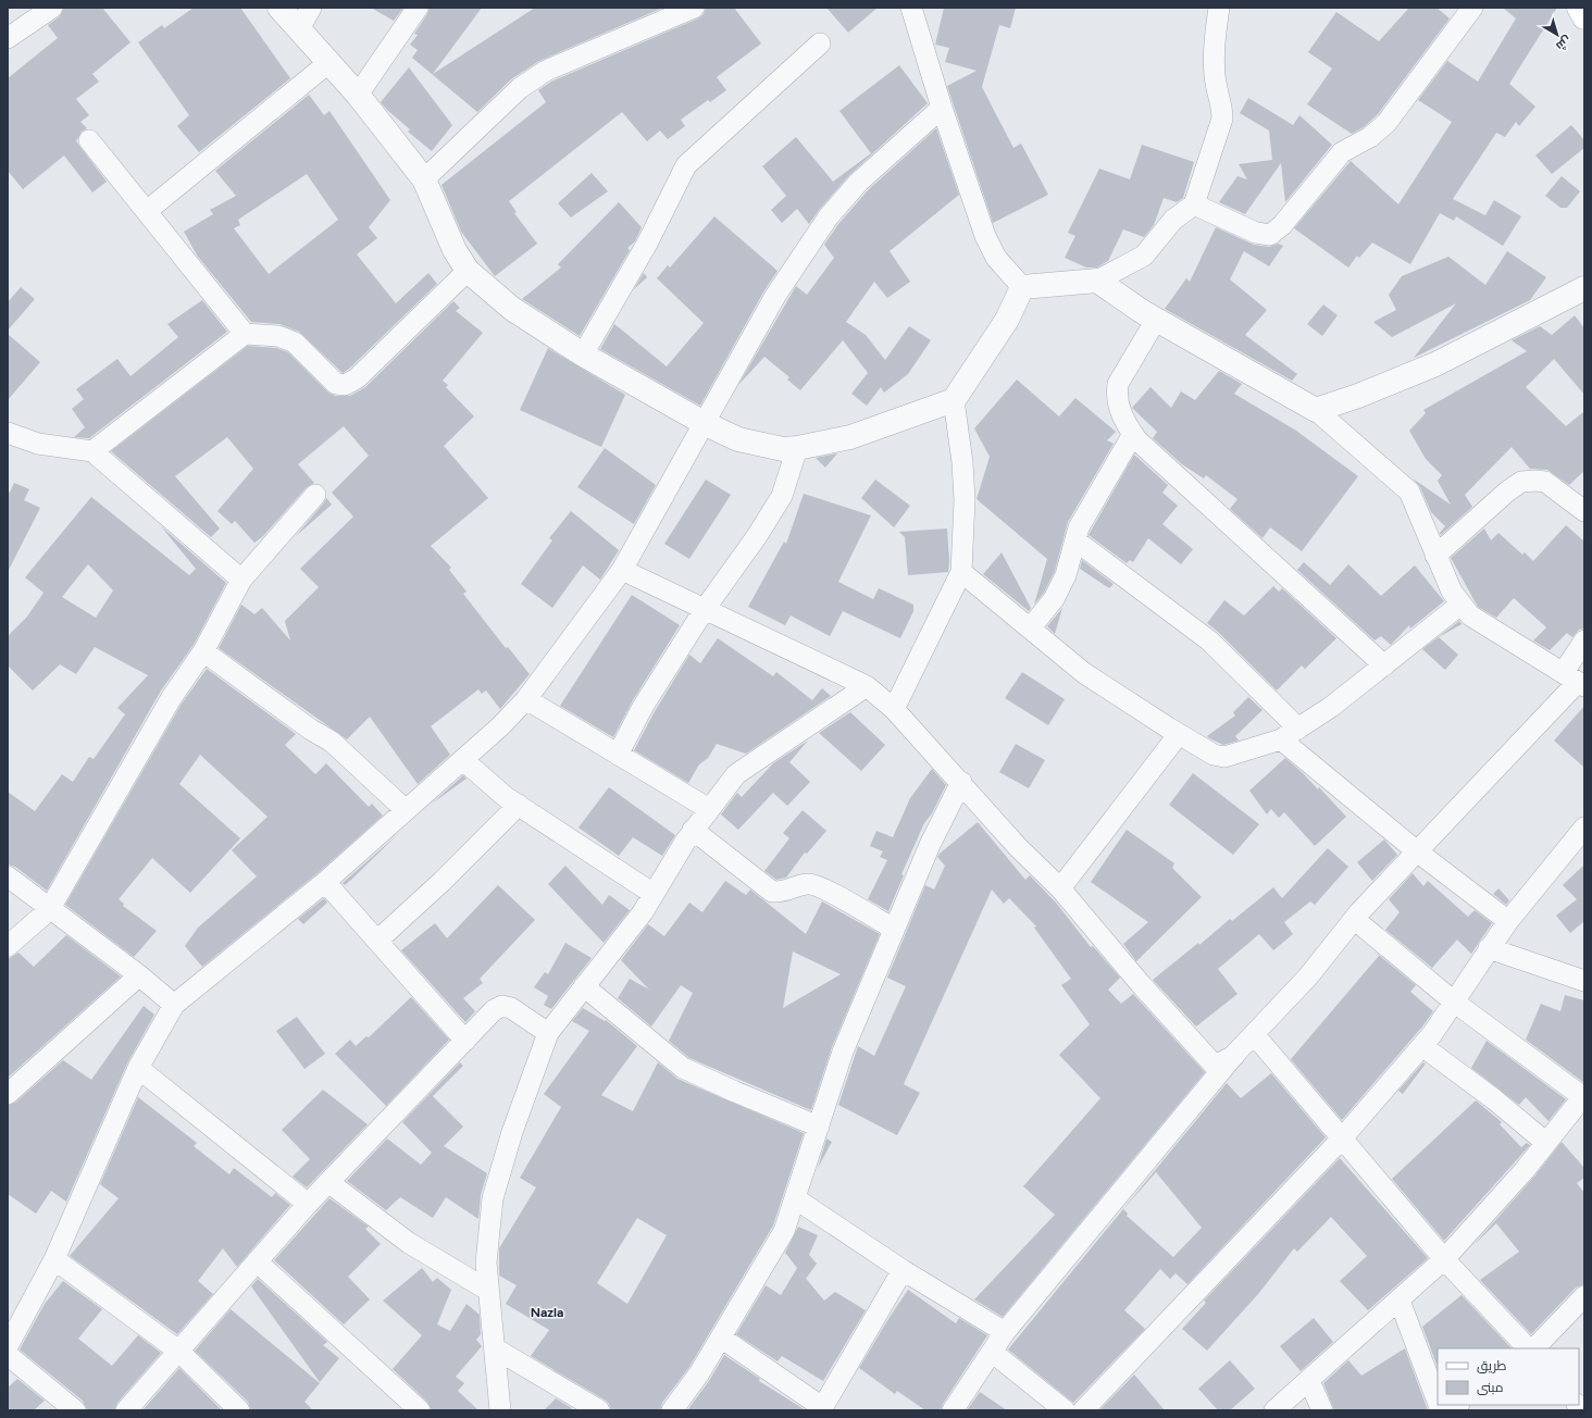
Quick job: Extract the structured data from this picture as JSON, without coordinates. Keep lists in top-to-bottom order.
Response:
{
  "districts": ["Nazla"],
  "legend": ["طريق", "مبنى"],
  "north": "bottom right"
}
